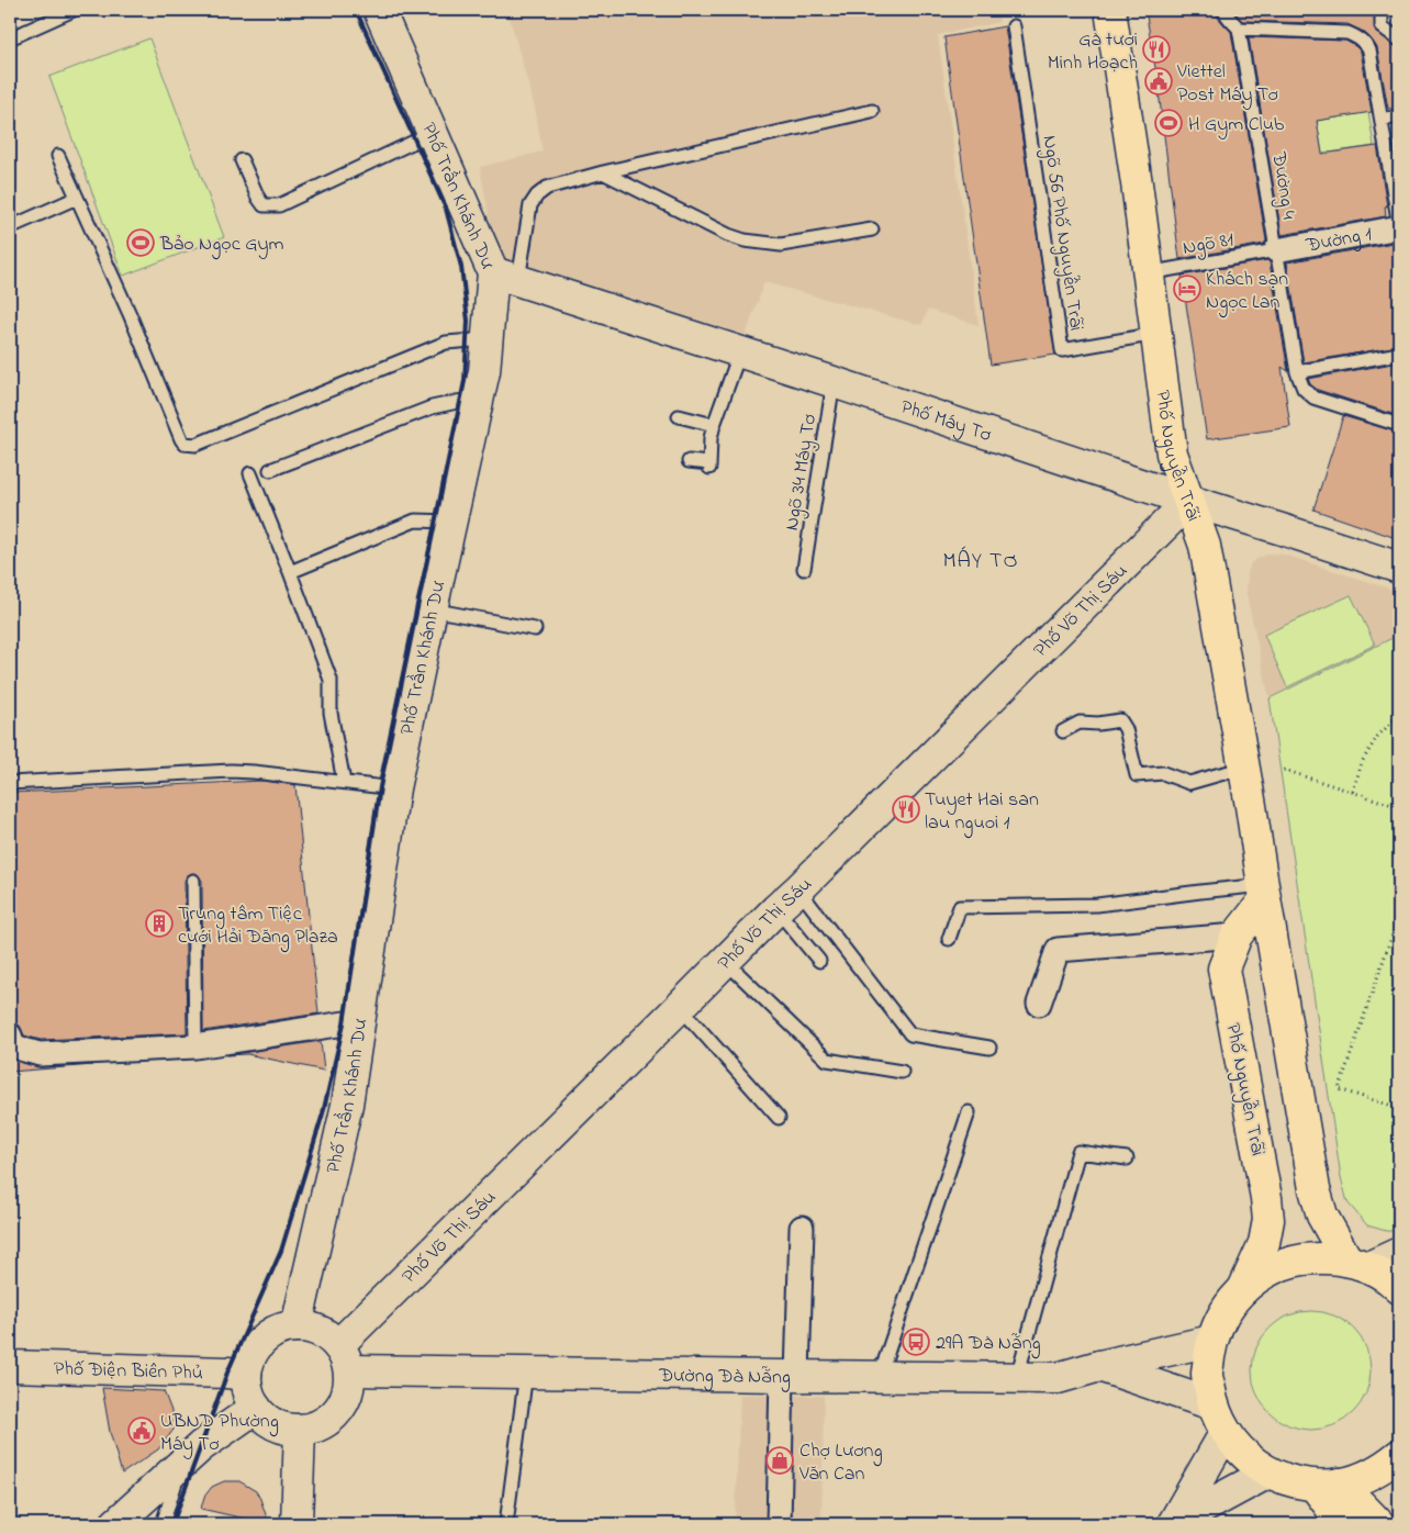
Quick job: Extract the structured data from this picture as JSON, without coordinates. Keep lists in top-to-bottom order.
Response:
{
  "streets": {
    "main road": ["Phố Nguyễn Trãi"],
    "street": [
      "Phố Trần Khánh Dư",
      "Đường 1",
      "Phố Máy Tơ",
      "Phố Võ Thị Sáu",
      "Phố Điện Biên Phủ",
      "Đường Đà Nẵng"
    ],
    "lane": [
      "Đường 4",
      "Ngõ 56 Phố Nguyễn Trãi",
      "Ngõ 81",
      "Ngõ 34 Máy Tơ"
    ]
  },
  "crossings": [
    ["Đường 4", "Đường 1"],
    ["Đường 4", "Ngõ 81"],
    ["Phố Trần Khánh Dư", "Phố Máy Tơ"],
    ["Phố Trần Khánh Dư", "Phố Võ Thị Sáu"],
    ["Phố Trần Khánh Dư", "Phố Điện Biên Phủ"],
    ["Phố Trần Khánh Dư", "Đường Đà Nẵng"],
    ["Ngõ 56 Phố Nguyễn Trãi", "Phố Nguyễn Trãi"],
    ["Đường 1", "Ngõ 81"],
    ["Ngõ 81", "Phố Nguyễn Trãi"],
    ["Phố Máy Tơ", "Phố Nguyễn Trãi"],
    ["Phố Máy Tơ", "Ngõ 34 Máy Tơ"],
    ["Phố Máy Tơ", "Phố Võ Thị Sáu"],
    ["Phố Nguyễn Trãi", "Phố Võ Thị Sáu"],
    ["Phố Võ Thị Sáu", "Phố Điện Biên Phủ"],
    ["Phố Võ Thị Sáu", "Đường Đà Nẵng"],
    ["Phố Điện Biên Phủ", "Đường Đà Nẵng"]
  ],
  "districts": ["MÁY TƠ"],
  "places": {
    "restaurant": ["Gà tươi Minh Hoạch", "Tuyet Hai san lau nguoi 1"],
    "public building": ["Viettel Post Máy Tơ", "UBND Phường Máy Tơ"],
    "sports": ["H Gym Club", "Bảo Ngọc Gym"],
    "hotel": ["Khách sạn Ngọc Lan"],
    "building": ["Trung tâm Tiệc cưới Hải Đăng Plaza"],
    "bus stop": ["29A Đà Nẵng"],
    "shop": ["Chợ Lương Văn Can"]
  }
}
